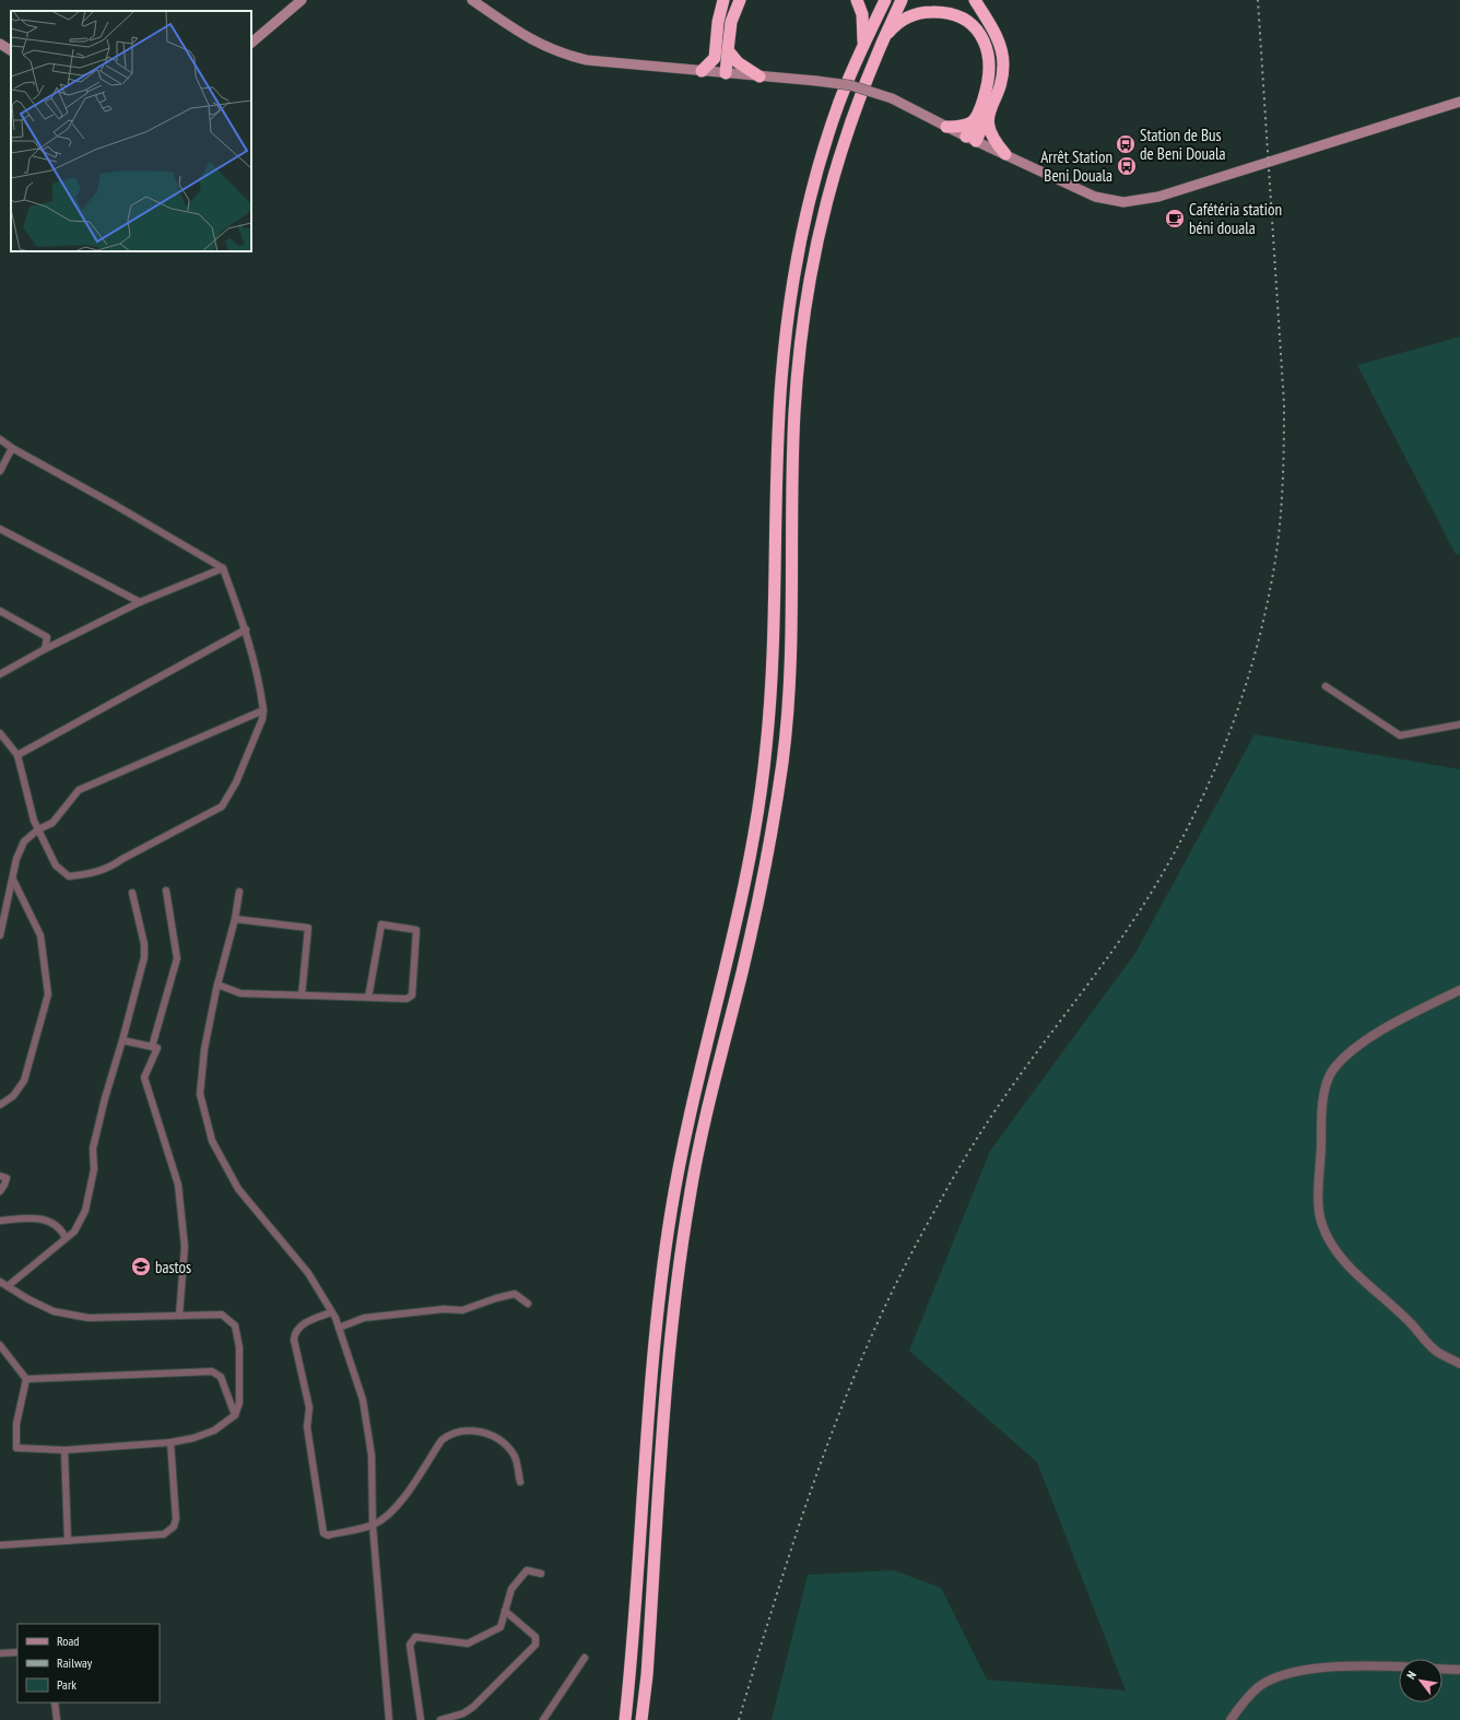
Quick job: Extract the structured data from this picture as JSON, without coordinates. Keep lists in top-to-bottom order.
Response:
{
  "places": {
    "bus stop": ["Station de Bus de Beni Douala", "Arrêt Station Beni Douala"],
    "cafe": ["Cafétéria station béni douala"],
    "school or university": ["bastos"]
  },
  "legend": ["Road", "Railway", "Park"],
  "north": "top left"
}
